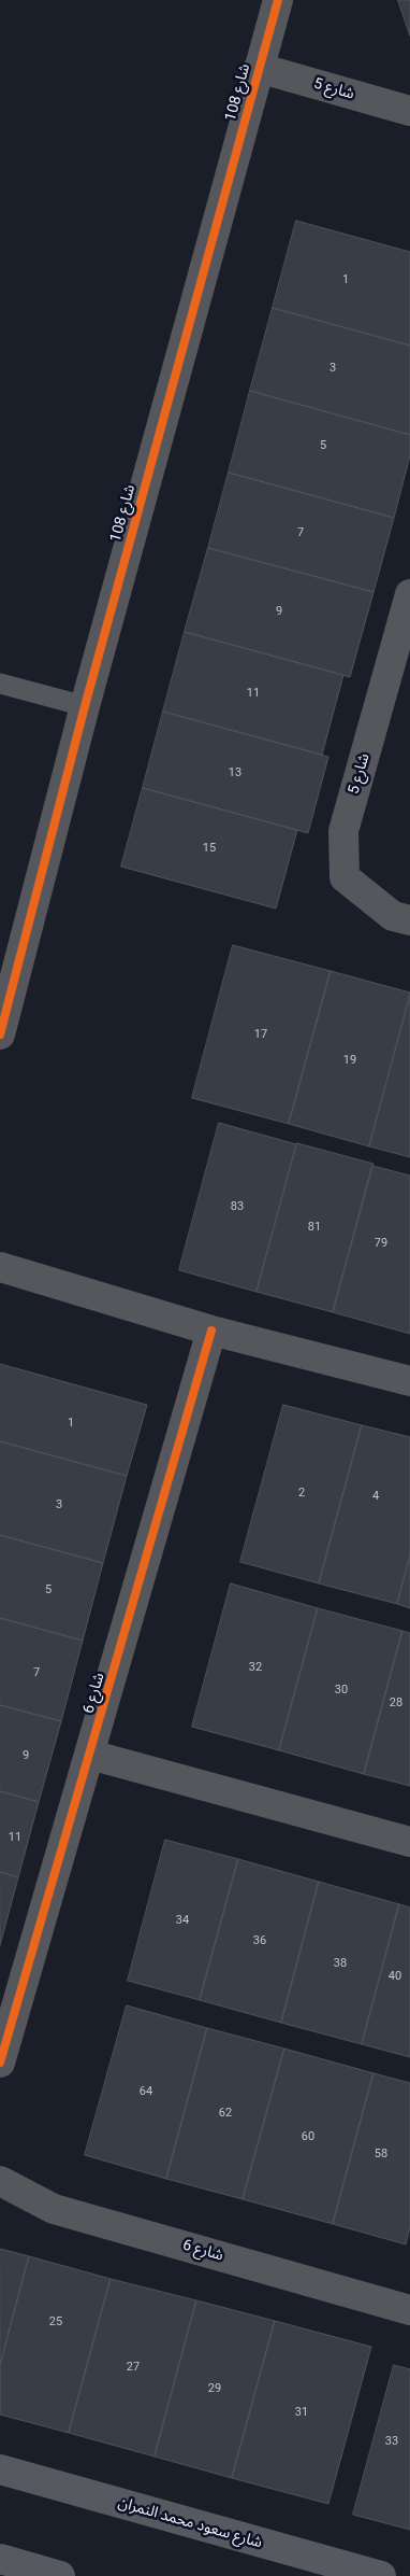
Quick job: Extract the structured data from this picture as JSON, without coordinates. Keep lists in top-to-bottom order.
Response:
{
  "streets": {
    "street": [
      "شارع 5",
      "شارع 108",
      "شارع 6",
      "شارع سعود محمد النمران"
    ]
  },
  "crossings": [
    ["شارع 5", "شارع 108"]
  ],
  "house_numbers": [
    "1",
    "3",
    "5",
    "7",
    "9",
    "11",
    "13",
    "15",
    "17",
    "19",
    "83",
    "81",
    "79",
    "1",
    "2",
    "4",
    "3",
    "5",
    "32",
    "7",
    "30",
    "28",
    "9",
    "11",
    "34",
    "36",
    "38",
    "40",
    "64",
    "62",
    "60",
    "58",
    "25",
    "27",
    "29",
    "31",
    "33"
  ]
}
